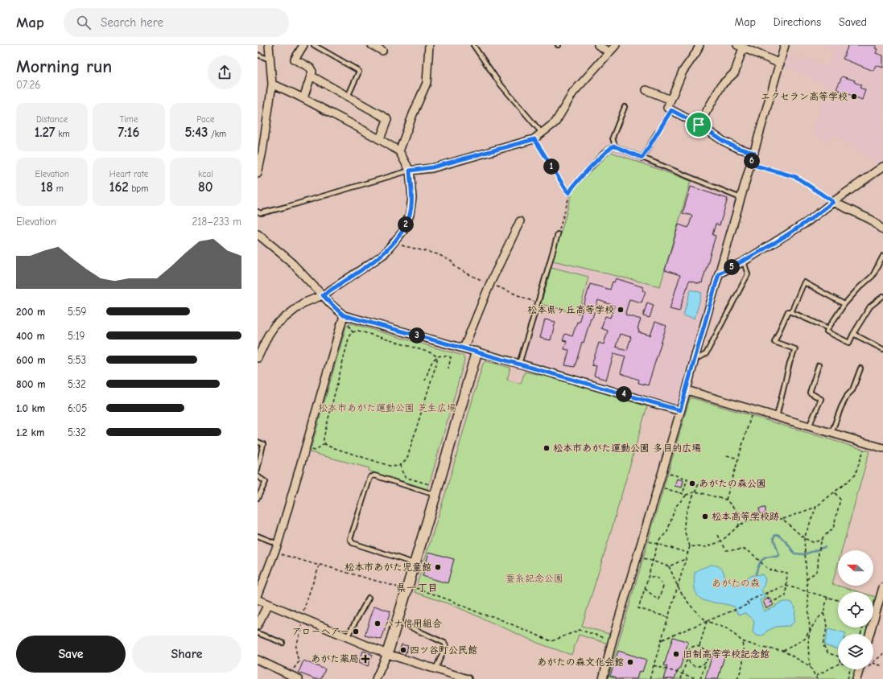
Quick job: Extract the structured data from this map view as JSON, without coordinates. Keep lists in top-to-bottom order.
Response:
{
  "districts": ["県一丁目"],
  "parks": ["松本市あがた運動公園 芝生広場", "蚕糸記念公園", "あがたの森"],
  "places": {
    "other": [
      "エクセラン高等学校",
      "松本県ヶ丘高等学校",
      "松本市あがた運動公園 多目的広場",
      "あがたの森公園",
      "松本高等学校跡",
      "松本市あがた児童館",
      "ハナ信用組合",
      "アローヘアー",
      "四ツ谷町公民館",
      "旧制高等学校記念館",
      "あがたの森文化会館"
    ],
    "health": ["あがた薬局"]
  },
  "north": "left",
  "page": {
    "header": "Map",
    "search": "Search here",
    "nav": ["Map", "Directions", "Saved"],
    "heading": ["Morning run", "07:26"],
    "stats": [
      ["Distance", "1.27 km"],
      ["Time", "7:16"],
      ["Pace", "5:43 /km"],
      ["Elevation", "18 m"],
      ["Heart rate", "162 bpm"],
      ["kcal", "80"]
    ],
    "pins": [
      "6",
      "1",
      "2",
      "5",
      "3",
      "4"
    ],
    "chart": ["Elevation", "218–233 m"],
    "list": [
      {
        "name": "200 m",
        "note": "5:59"
      },
      {
        "name": "400 m",
        "note": "5:19"
      },
      {
        "name": "600 m",
        "note": "5:53"
      },
      {
        "name": "800 m",
        "note": "5:32"
      },
      {
        "name": "1.0 km",
        "note": "6:05"
      },
      {
        "name": "1.2 km",
        "note": "5:32"
      }
    ],
    "buttons": ["Save", "Share"]
  }
}
